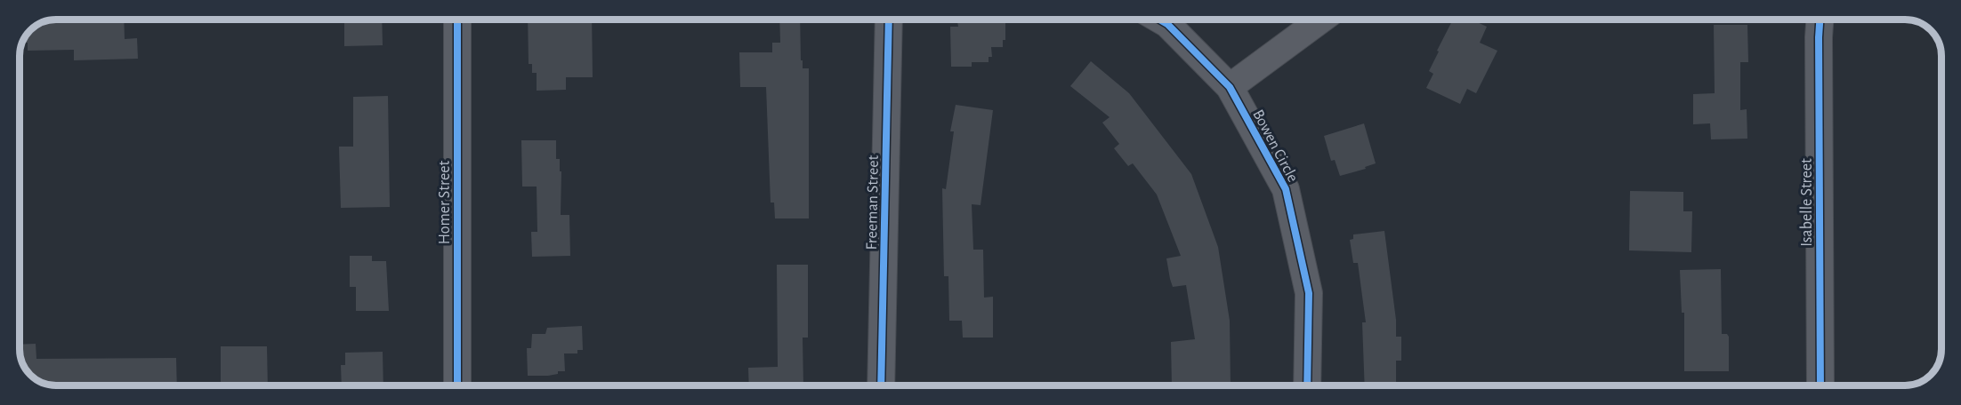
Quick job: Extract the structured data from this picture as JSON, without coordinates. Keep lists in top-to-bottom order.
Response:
{
  "streets": {
    "street": [
      "Bowen Circle",
      "Homer Street",
      "Freeman Street",
      "Isabelle Street"
    ]
  }
}
